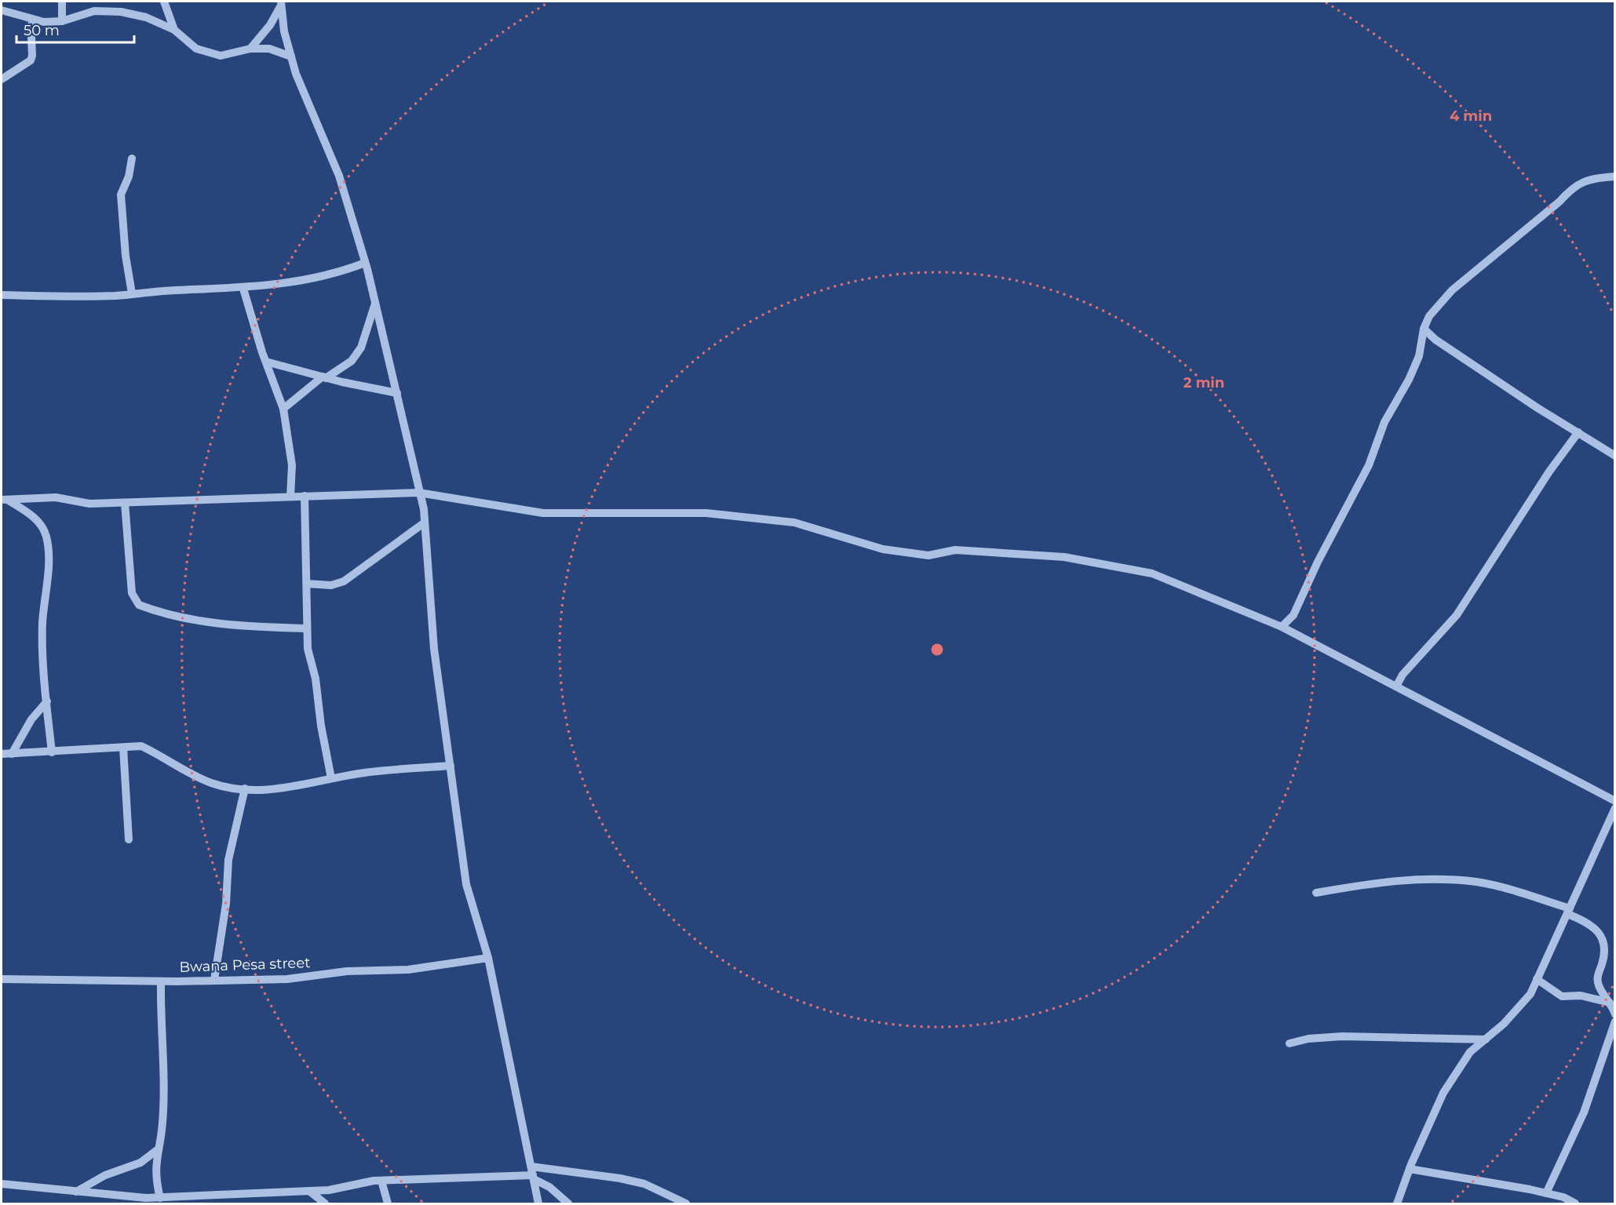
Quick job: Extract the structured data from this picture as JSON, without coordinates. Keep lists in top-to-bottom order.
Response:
{
  "streets": {
    "street": ["Bwana Pesa street"]
  },
  "scale_bar": "50 m",
  "rings": ["4 min", "2 min"]
}
